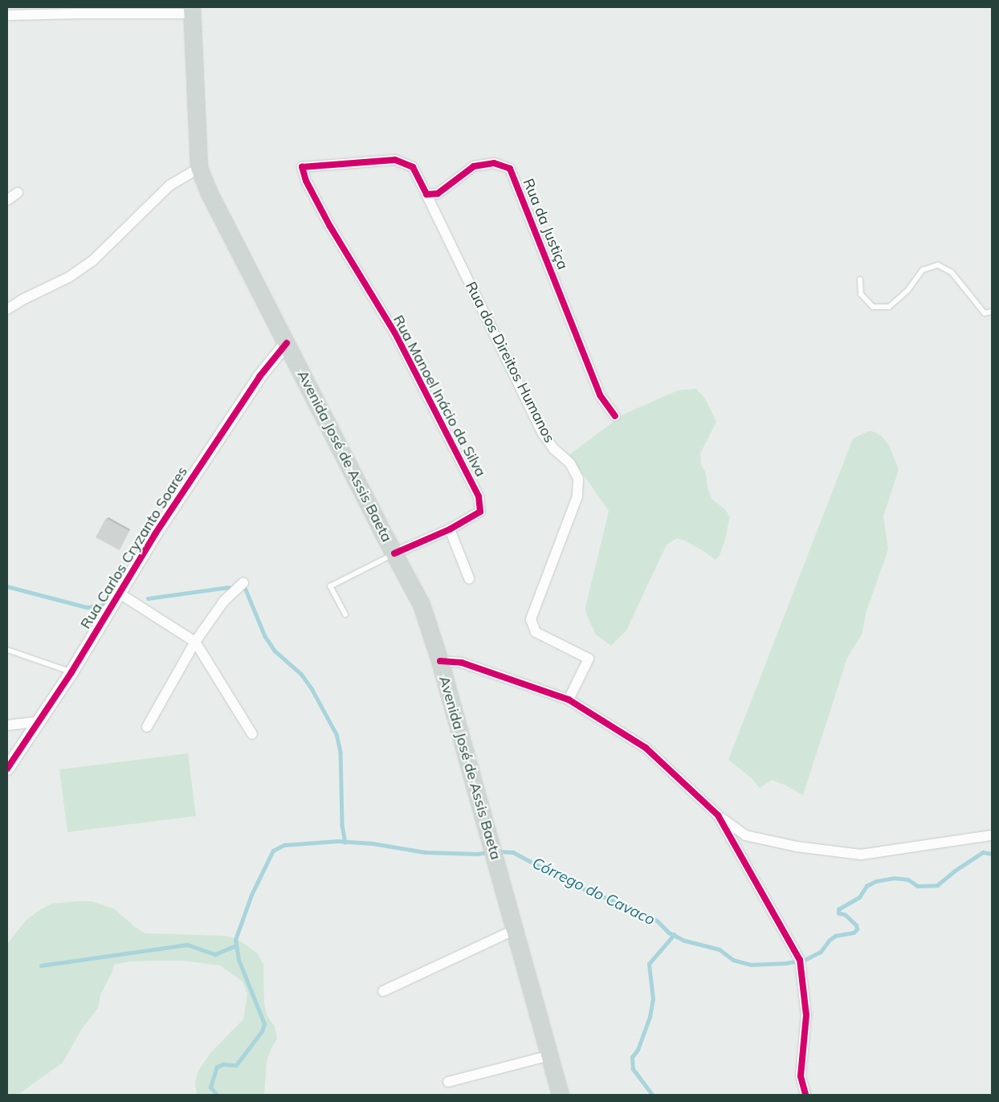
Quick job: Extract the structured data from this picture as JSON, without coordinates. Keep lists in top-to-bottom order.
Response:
{
  "streets": {
    "main road": ["Avenida José de Assis Baeta"],
    "street": [
      "Rua da Justiça",
      "Rua dos Direitos Humanos",
      "Rua Manoel Inácio da Silva",
      "Rua Carlos Cryzanto Soares"
    ]
  },
  "crossings": [
    ["Rua da Justiça", "Rua dos Direitos Humanos"],
    ["Rua da Justiça", "Rua Manoel Inácio da Silva"],
    ["Rua dos Direitos Humanos", "Rua Manoel Inácio da Silva"],
    ["Rua Manoel Inácio da Silva", "Avenida José de Assis Baeta"],
    ["Avenida José de Assis Baeta", "Rua Carlos Cryzanto Soares"]
  ],
  "water": ["Córrego do Cavaco"]
}
